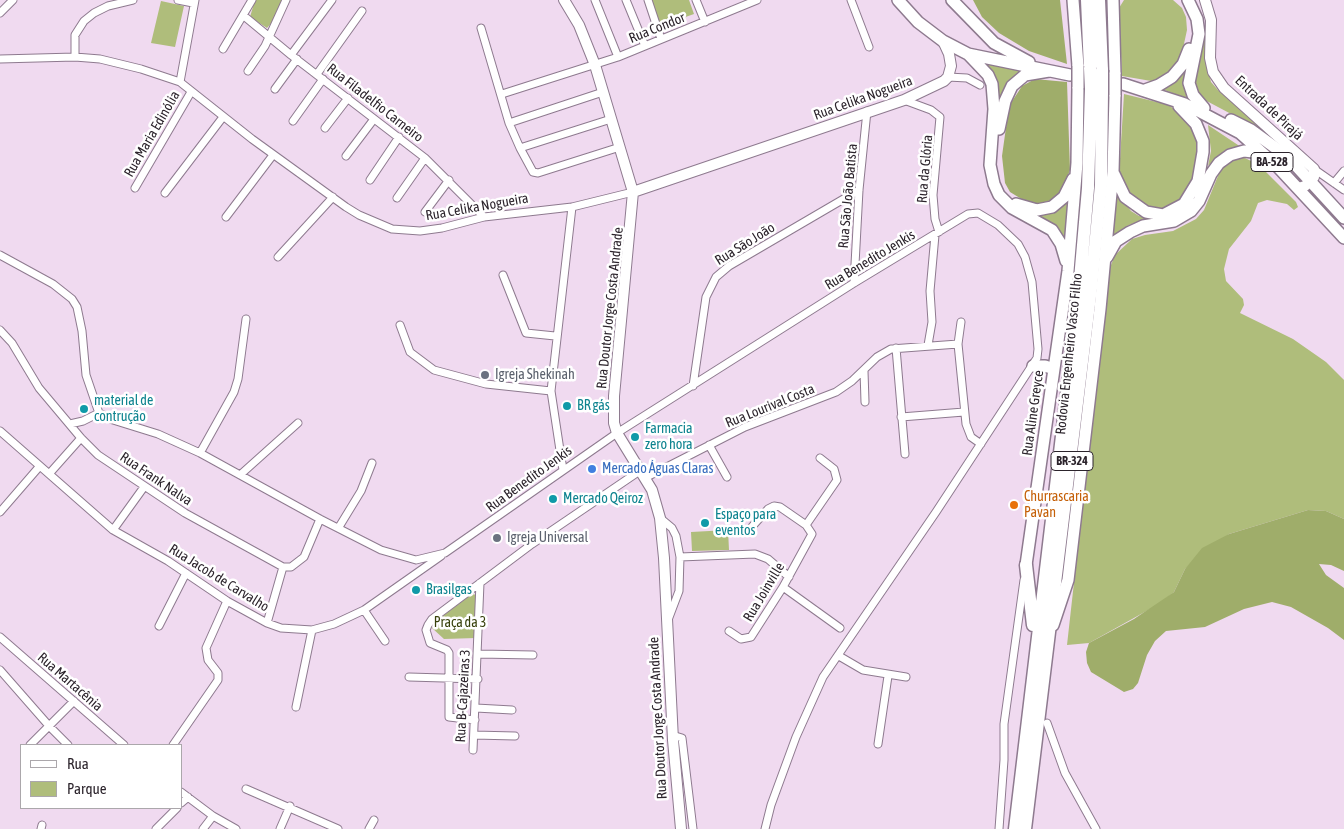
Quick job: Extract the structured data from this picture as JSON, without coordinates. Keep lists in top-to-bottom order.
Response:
{
  "streets": {
    "highway": ["Rodovia Engenheiro Vasco Filho", "BR-324"],
    "main road": [
      "Rua Celika Nogueira",
      "Entrada de Pirajá",
      "BA-528",
      "Rua Doutor Jorge Costa Andrade",
      "Rua Aline Greyce"
    ],
    "street": [
      "Rua Condor",
      "Rua Filadelfio Carneiro",
      "Rua Maria Edinólia",
      "Rua da Glória",
      "Rua São João Batista",
      "Rua São João",
      "Rua Benedito Jenkis",
      "Rua Lourival Costa",
      "Rua Frank Nalva",
      "Rua Jacob de Carvalho",
      "Rua Joinville",
      "Rua Martacênia",
      "Rua B-Cajazeiras 3"
    ]
  },
  "crossings": [
    ["Rua Condor", "Rua Doutor Jorge Costa Andrade"],
    ["Rua Celika Nogueira", "Rua Filadelfio Carneiro"],
    ["Rua Celika Nogueira", "Rua Maria Edinólia"],
    ["Rua Celika Nogueira", "Rua da Glória"],
    ["Rua Celika Nogueira", "Rua São João Batista"],
    ["Rua Celika Nogueira", "Rua Doutor Jorge Costa Andrade"],
    ["Rua da Glória", "Rua Benedito Jenkis"],
    ["Rua da Glória", "Rua Lourival Costa"],
    ["Rua São João Batista", "Rua São João"],
    ["Rua São João Batista", "Rua Benedito Jenkis"],
    ["Rua São João", "Rua Benedito Jenkis"],
    ["Rua Benedito Jenkis", "Rua Doutor Jorge Costa Andrade"],
    ["Rua Benedito Jenkis", "Rua Jacob de Carvalho"],
    ["Rua Doutor Jorge Costa Andrade", "Rua Lourival Costa"],
    ["Rodovia Engenheiro Vasco Filho", "Rua Aline Greyce"],
    ["Rua Lourival Costa", "Rua B-Cajazeiras 3"]
  ],
  "parks": ["Praça da 3"],
  "places": [
    "Igreja Shekinah",
    "BR gás",
    "material de contrução",
    "Farmacia zero hora",
    "Mercado Águas Claras",
    "Mercado Qeiroz",
    "Churrascaria Pavan",
    "Espaço para eventos",
    "Igreja Universal",
    "Brasilgas"
  ],
  "legend": ["Rua", "Parque"]
}
